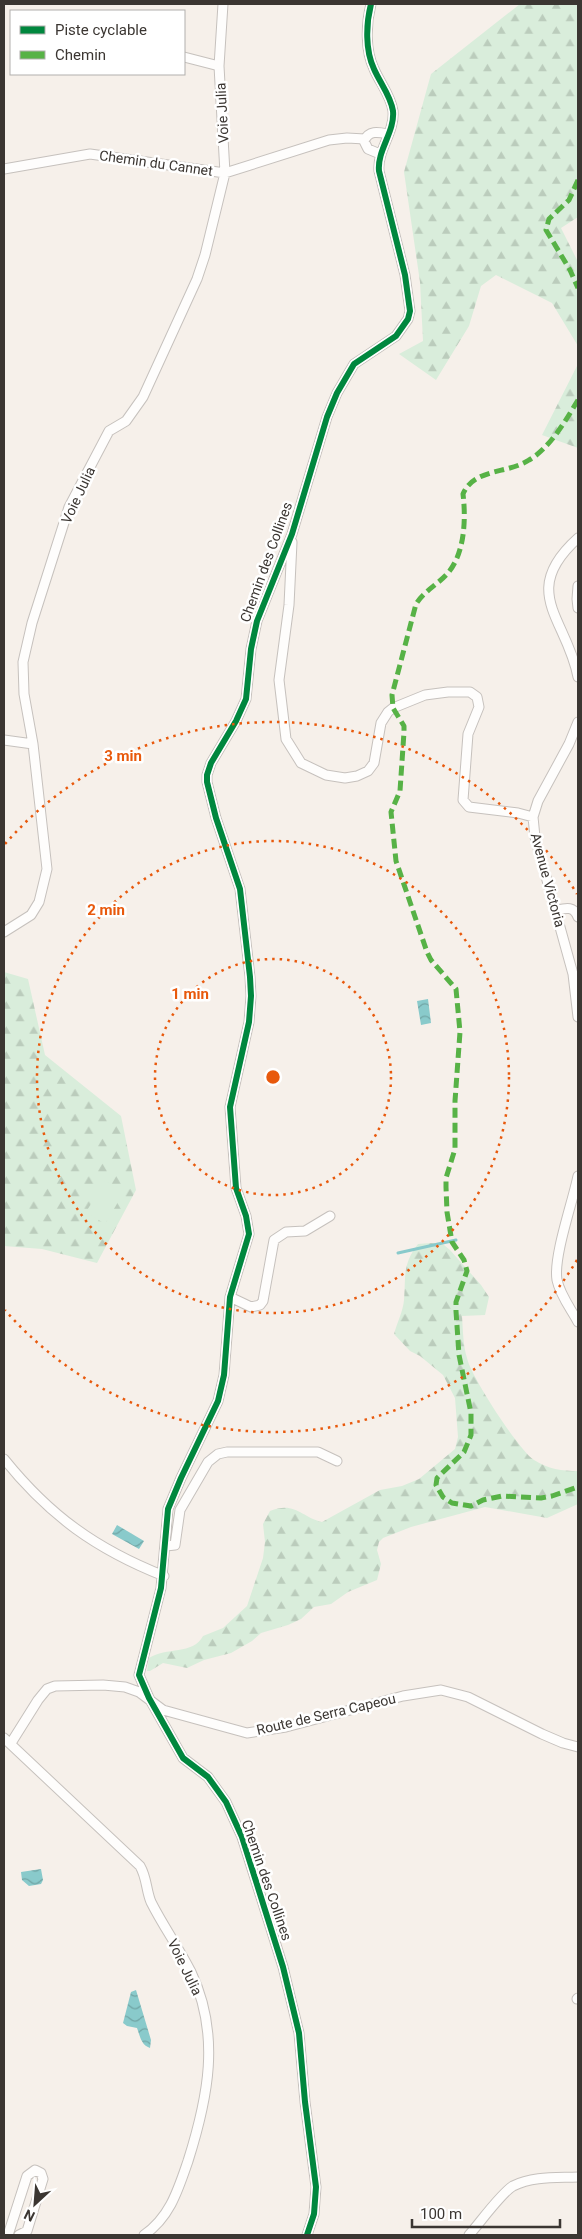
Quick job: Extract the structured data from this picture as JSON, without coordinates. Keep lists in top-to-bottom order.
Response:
{
  "streets": {
    "street": [
      "Voie Julia",
      "Chemin du Cannet",
      "Chemin des Collines",
      "Avenue Victoria",
      "Route de Serra Capeou"
    ]
  },
  "crossings": [
    ["Voie Julia", "Chemin du Cannet"],
    ["Voie Julia", "Route de Serra Capeou"],
    ["Chemin du Cannet", "Chemin des Collines"],
    ["Chemin des Collines", "Route de Serra Capeou"]
  ],
  "legend": ["Piste cyclable", "Chemin"],
  "scale_bar": "100 m",
  "north": "bottom left",
  "rings": ["3 min", "2 min", "1 min"]
}
